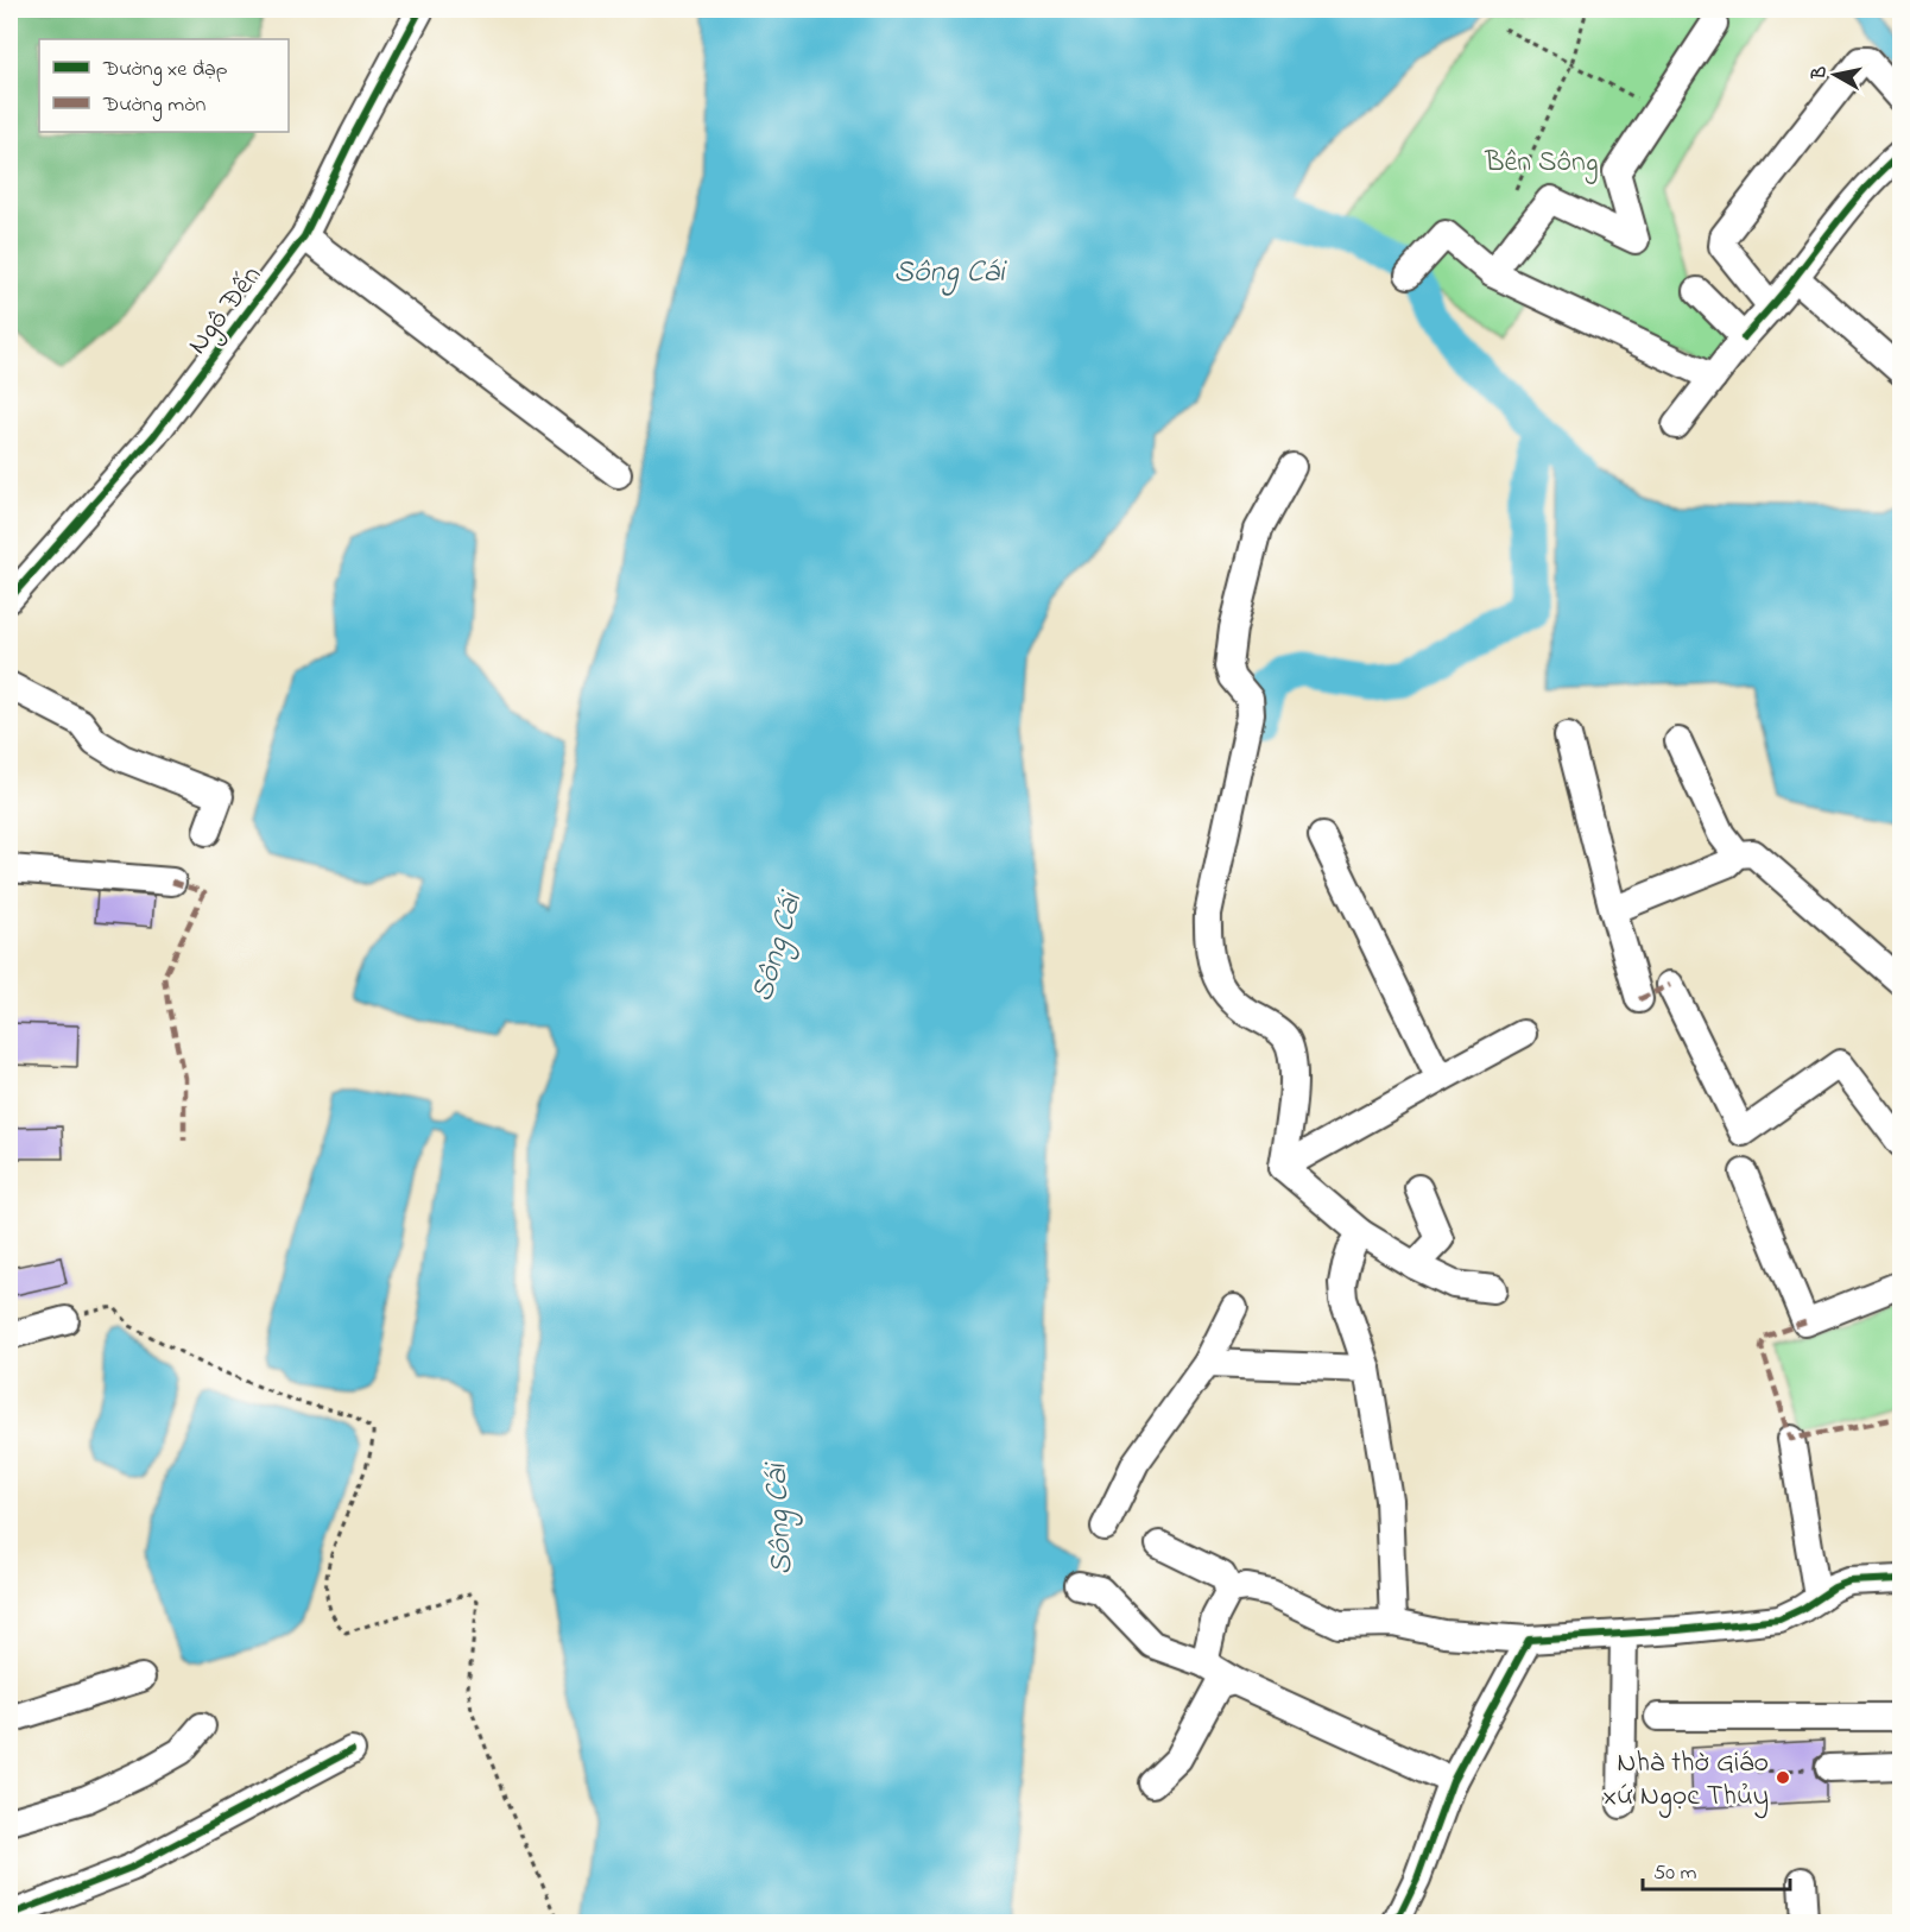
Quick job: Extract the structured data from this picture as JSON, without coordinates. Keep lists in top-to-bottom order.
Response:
{
  "streets": {
    "street": ["Ngô Đến"]
  },
  "water": ["Sông Cái"],
  "parks": ["Bên Sông"],
  "places": ["Nhà thờ Giáo xứ Ngọc Thủy"],
  "legend": ["Đường xe đạp", "Đường mòn"],
  "scale_bar": "50 m",
  "north": "left"
}
